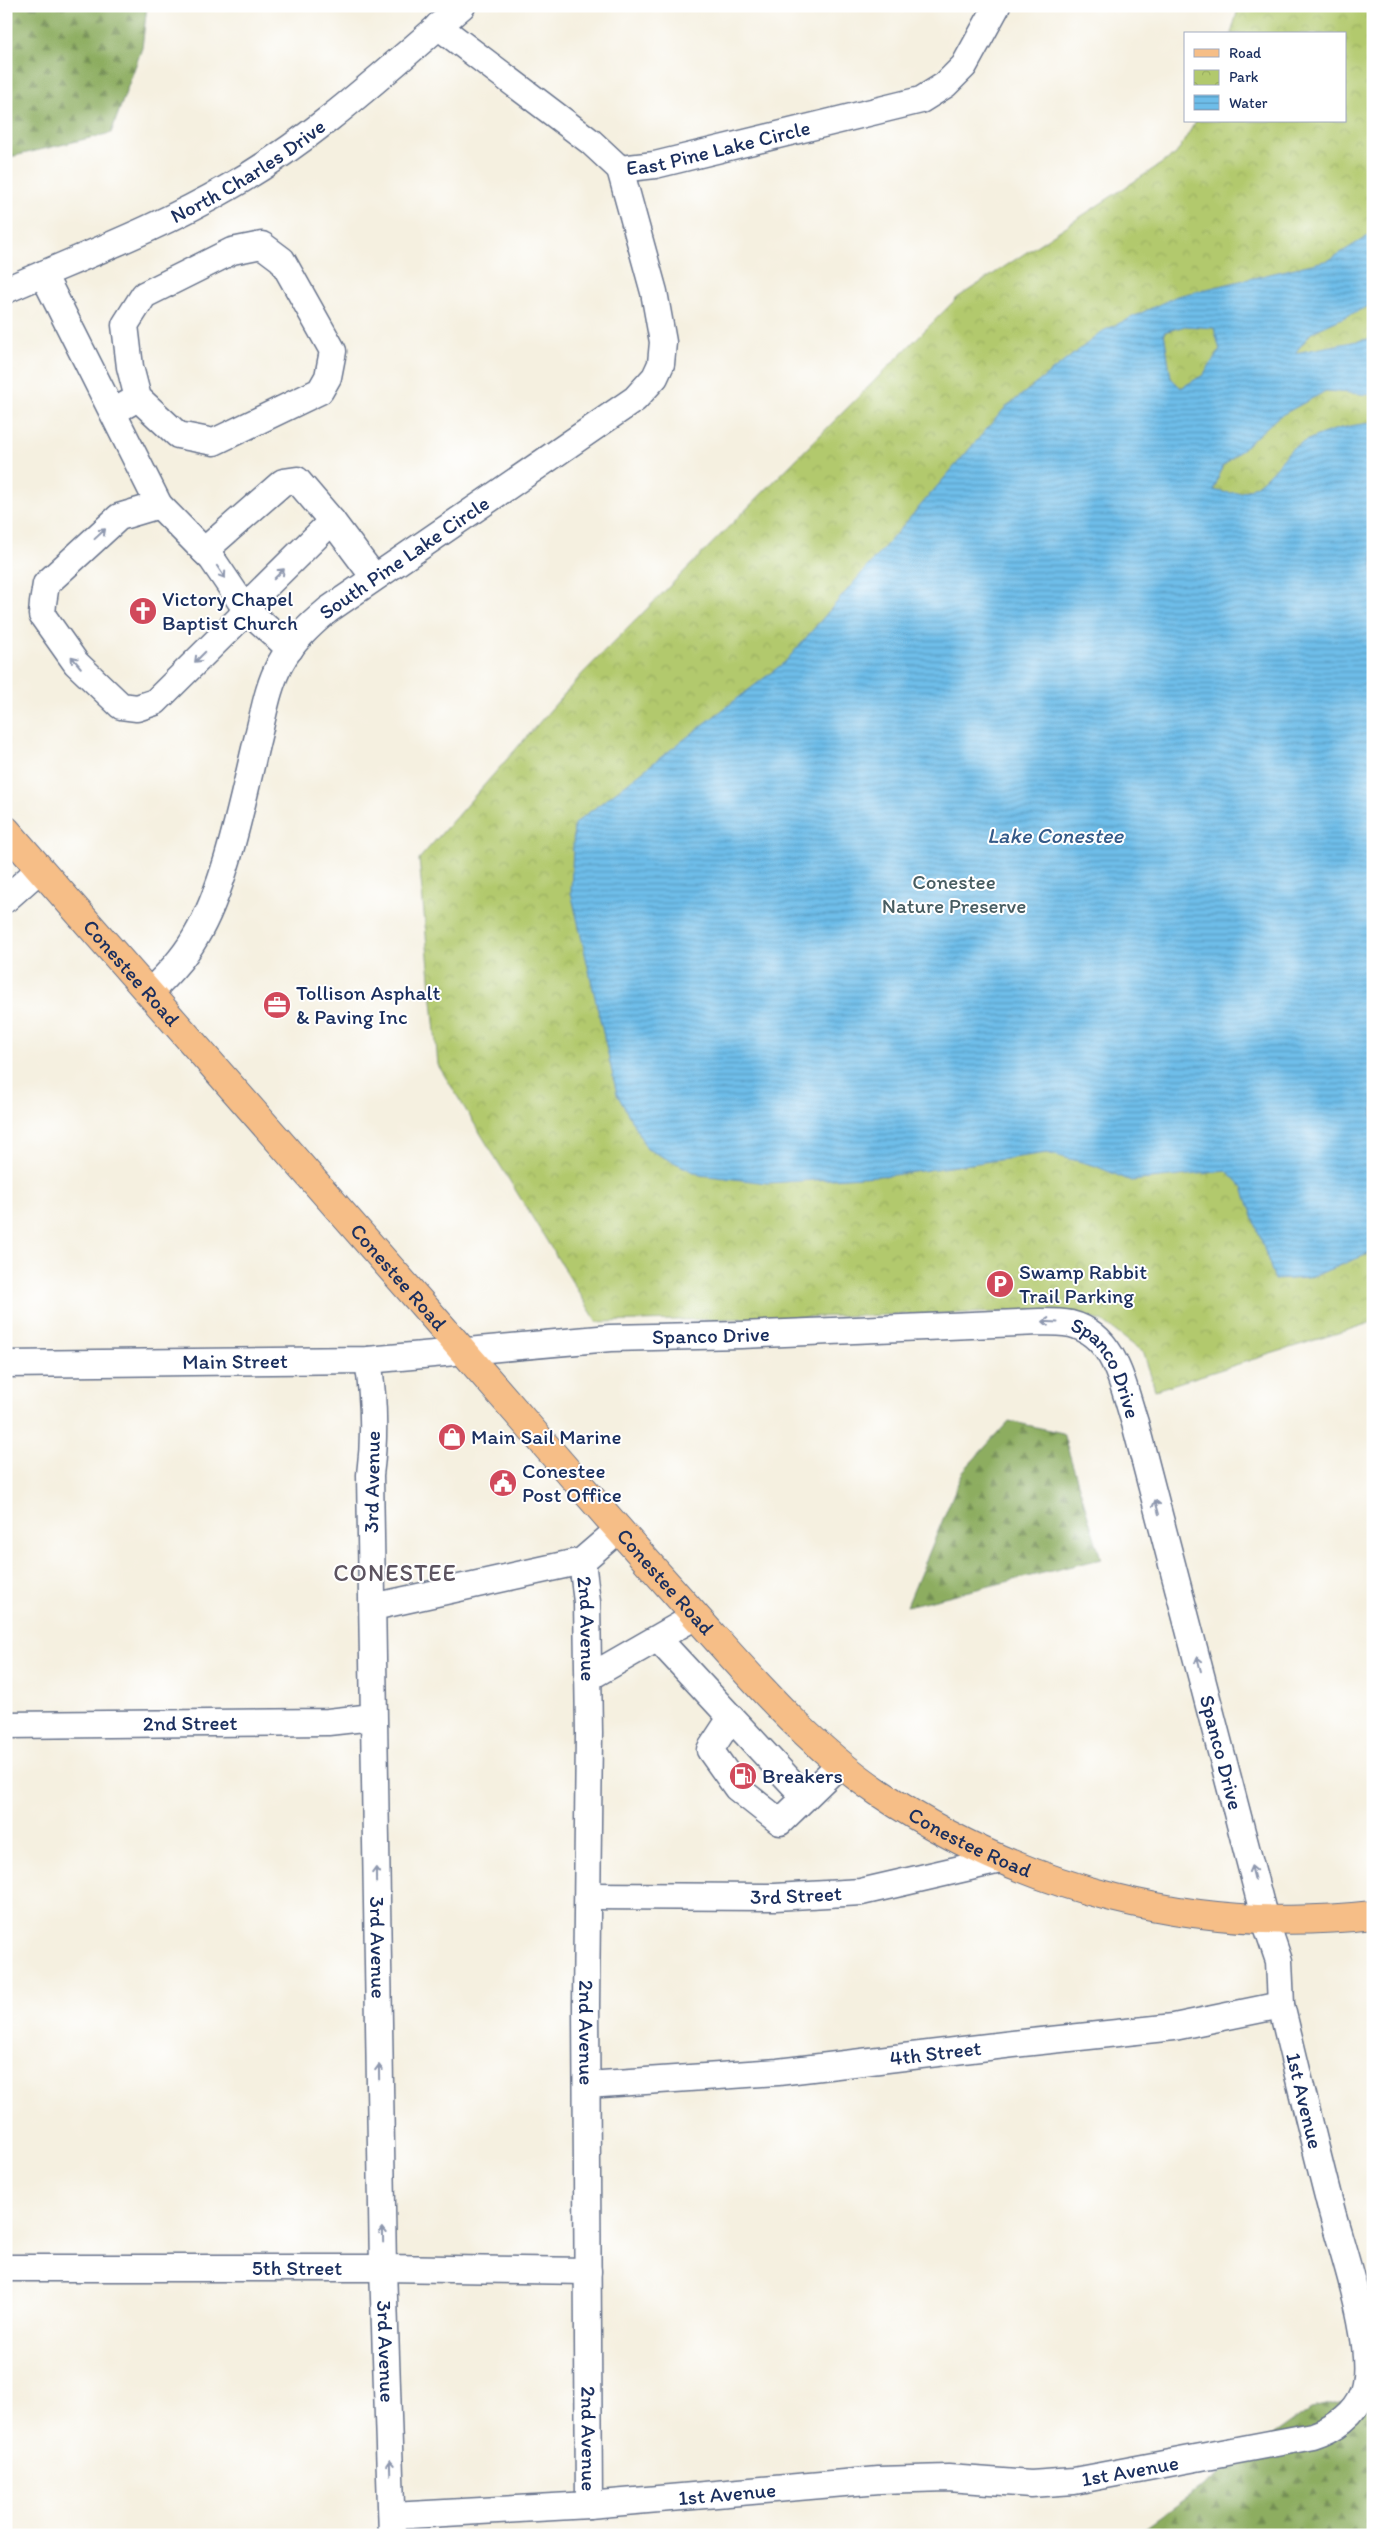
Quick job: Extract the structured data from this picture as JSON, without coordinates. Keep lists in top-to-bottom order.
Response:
{
  "streets": {
    "main road": ["Conestee Road"],
    "street": [
      "East Pine Lake Circle",
      "North Charles Drive",
      "South Pine Lake Circle",
      "Spanco Drive",
      "Main Street",
      "3rd Avenue",
      "2nd Avenue",
      "2nd Street",
      "3rd Street",
      "4th Street",
      "1st Avenue",
      "5th Street"
    ]
  },
  "crossings": [
    ["East Pine Lake Circle", "North Charles Drive"],
    ["East Pine Lake Circle", "South Pine Lake Circle"],
    ["South Pine Lake Circle", "Conestee Road"],
    ["Conestee Road", "Spanco Drive"],
    ["Conestee Road", "Main Street"],
    ["Conestee Road", "3rd Street"],
    ["Conestee Road", "1st Avenue"],
    ["Spanco Drive", "Main Street"],
    ["Spanco Drive", "1st Avenue"],
    ["Main Street", "3rd Avenue"],
    ["3rd Avenue", "2nd Street"],
    ["3rd Avenue", "1st Avenue"],
    ["3rd Avenue", "5th Street"],
    ["2nd Avenue", "3rd Street"],
    ["2nd Avenue", "4th Street"],
    ["2nd Avenue", "1st Avenue"],
    ["2nd Avenue", "5th Street"],
    ["4th Street", "1st Avenue"]
  ],
  "one_way": ["3rd Avenue"],
  "districts": ["CONESTEE"],
  "water": ["Lake Conestee"],
  "parks": ["Conestee Nature Preserve"],
  "places": {
    "church": ["Victory Chapel Baptist Church"],
    "office": ["Tollison Asphalt & Paving Inc"],
    "parking": ["Swamp Rabbit Trail Parking"],
    "shop": ["Main Sail Marine"],
    "public building": ["Conestee Post Office"],
    "fuel station": ["Breakers"]
  },
  "legend": ["Road", "Park", "Water"]
}
